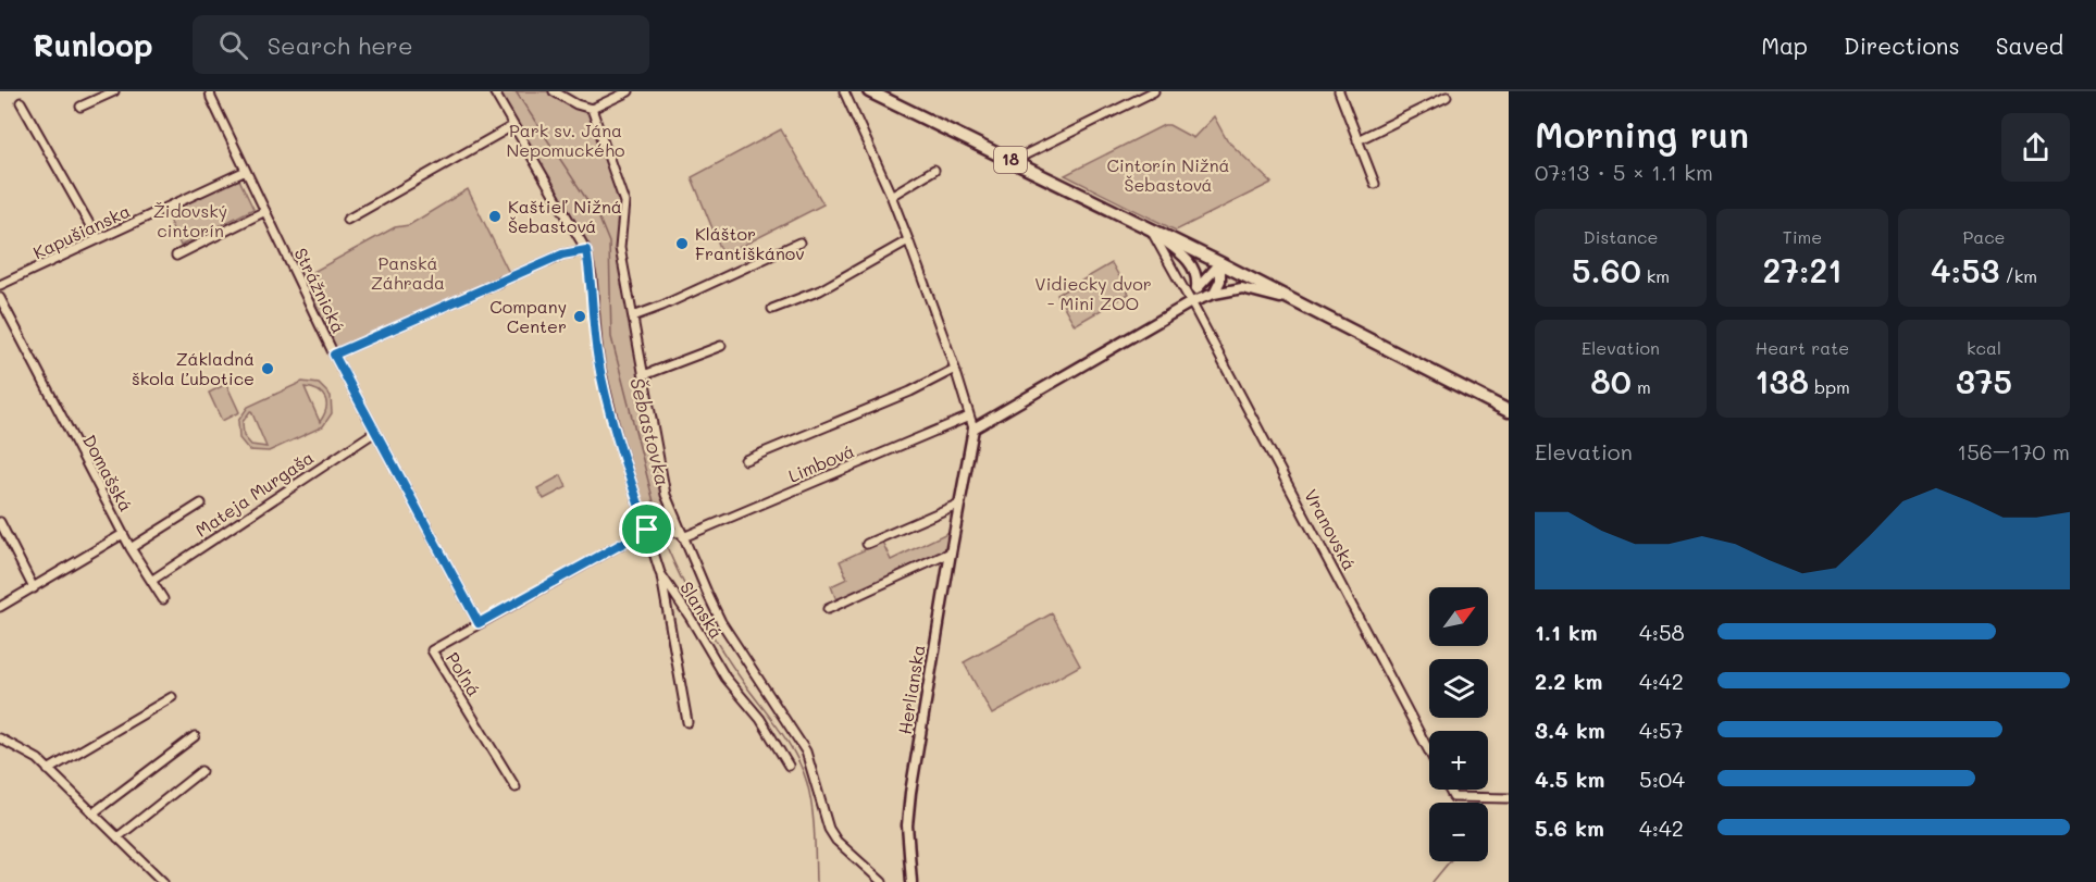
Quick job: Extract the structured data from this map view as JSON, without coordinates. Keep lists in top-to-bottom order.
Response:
{
  "streets": {
    "main road": ["18"],
    "street": [
      "Kapušianska",
      "Strážnická",
      "Limbová",
      "Domašská",
      "Mateja Murgaša",
      "Vranovská",
      "Slanská",
      "Poľná",
      "Herlianska"
    ]
  },
  "crossings": [
    ["18", "Vranovská"],
    ["Kapušianska", "Strážnická"],
    ["Strážnická", "Mateja Murgaša"],
    ["Strážnická", "Poľná"],
    ["Limbová", "Slanská"],
    ["Limbová", "Poľná"],
    ["Slanská", "Poľná"]
  ],
  "water": ["Šebastovka"],
  "parks": [
    "Park sv. Jána Nepomuckého",
    "Cintorín Nižná Šebastová",
    "Židovský cintorín",
    "Panská Záhrada",
    "Vidiecky dvor - Mini ZOO"
  ],
  "places": [
    "Kaštieľ Nižná Šebastová",
    "Kláštor Františkánov",
    "Company Center",
    "Základná škola Ľubotice"
  ],
  "north": "top right",
  "page": {
    "header": "Runloop",
    "search": "Search here",
    "nav": ["Map", "Directions", "Saved"],
    "heading": ["Morning run", "07:13 · 5 × 1.1 km"],
    "stats": [
      ["Distance", "5.60 km"],
      ["Time", "27:21"],
      ["Pace", "4:53 /km"],
      ["Elevation", "80 m"],
      ["Heart rate", "138 bpm"],
      ["kcal", "375"]
    ],
    "chart": ["Elevation", "156–170 m"],
    "map_buttons": ["+", "−"],
    "list": [
      {
        "name": "1.1 km",
        "note": "4:58"
      },
      {
        "name": "2.2 km",
        "note": "4:42"
      },
      {
        "name": "3.4 km",
        "note": "4:57"
      },
      {
        "name": "4.5 km",
        "note": "5:04"
      },
      {
        "name": "5.6 km",
        "note": "4:42"
      }
    ]
  }
}
